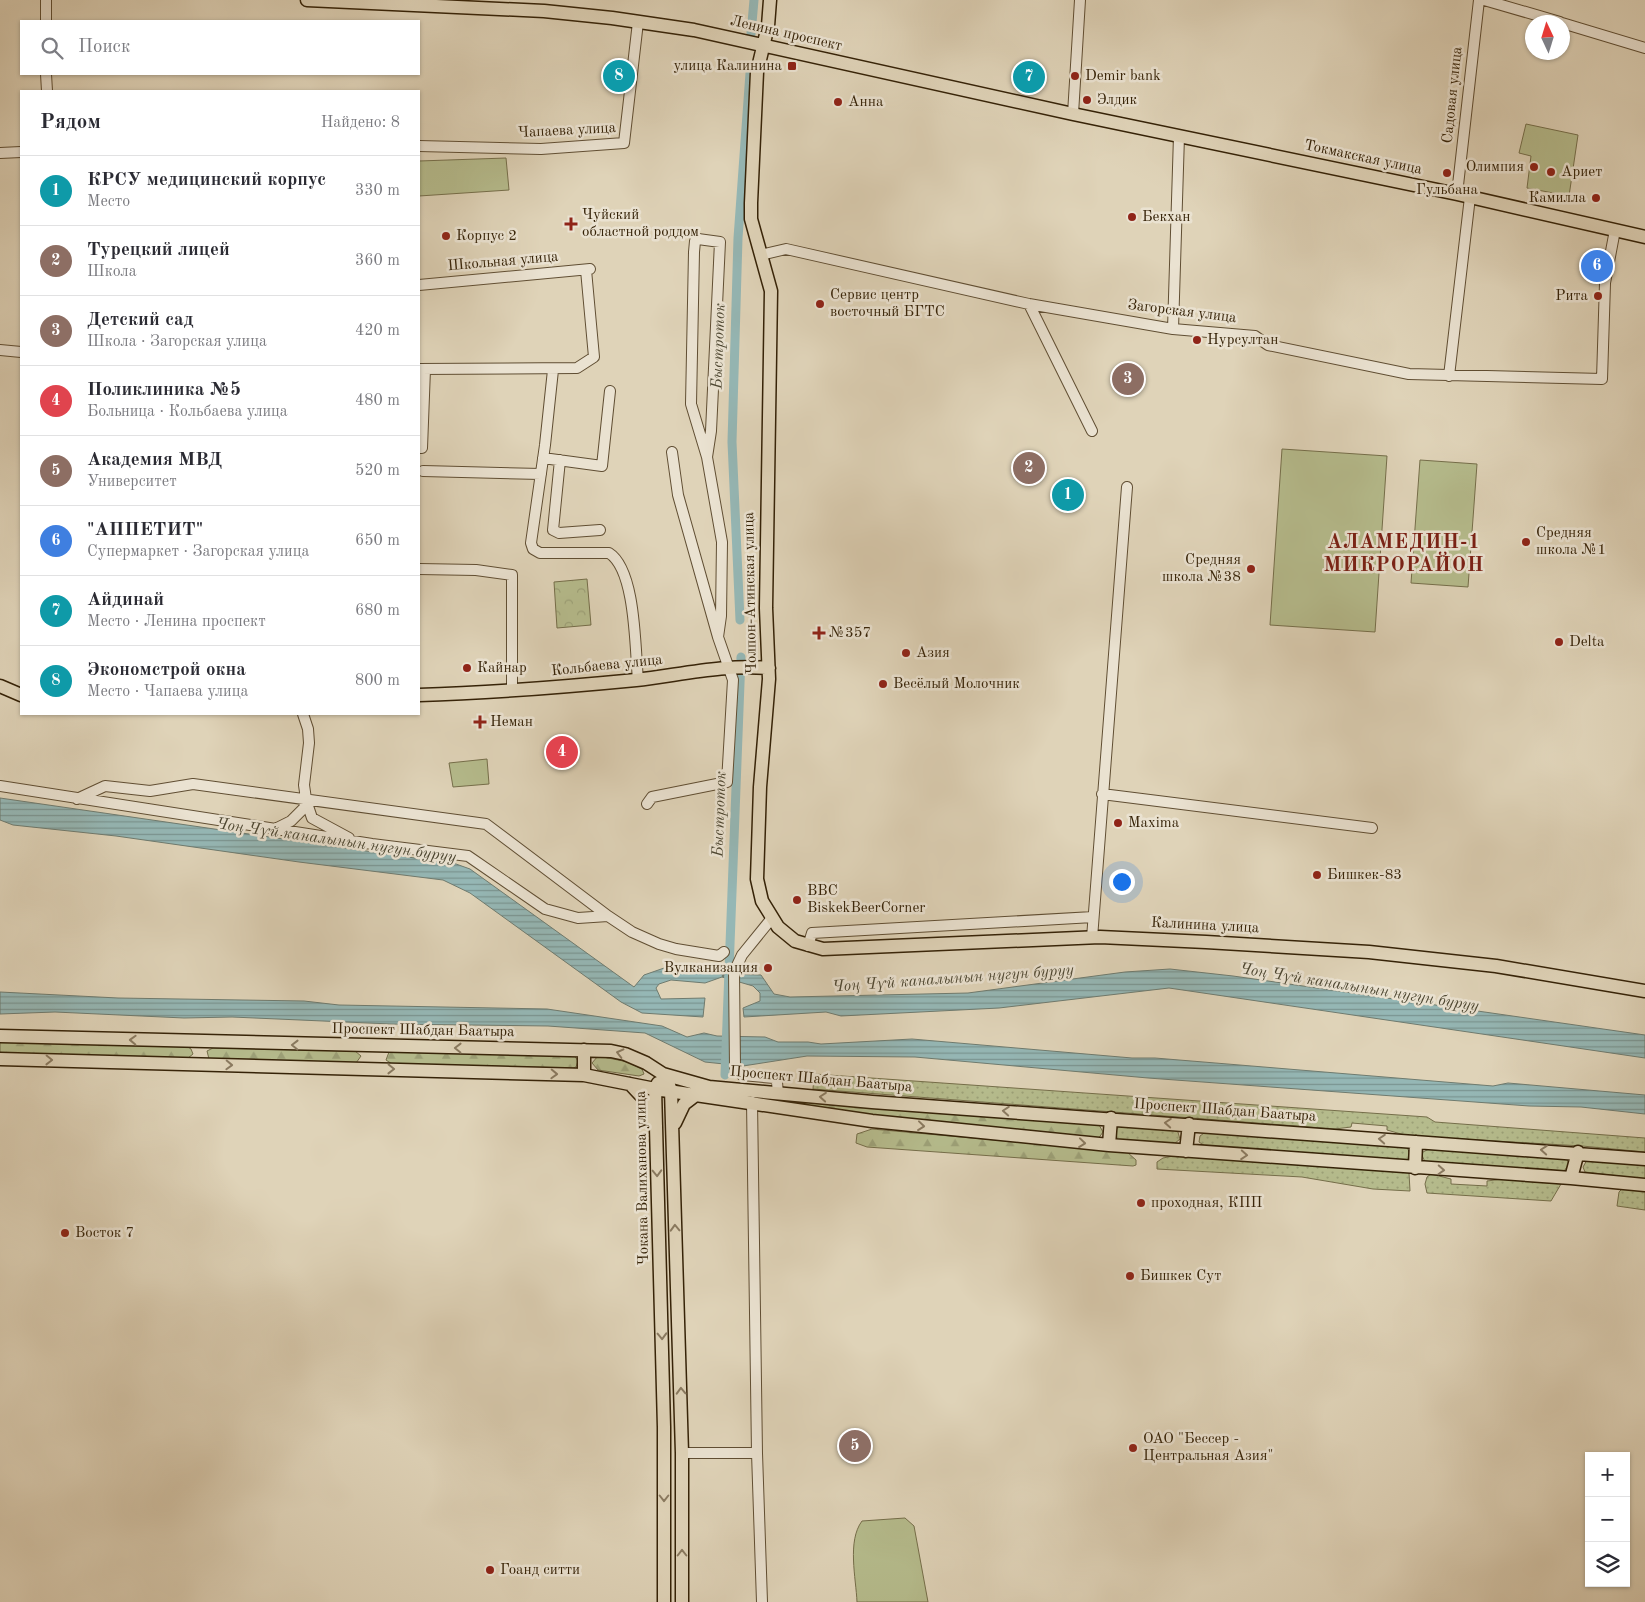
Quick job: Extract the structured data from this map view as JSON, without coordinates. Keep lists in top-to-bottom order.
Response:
{
  "streets": {
    "main road": [
      "Ленина проспект",
      "Токмакская улица",
      "Чолпон-Атинская улица",
      "Кольбаева улица",
      "Калинина улица",
      "Проспект Шабдан Баатыра",
      "Чокана Валиханова улица"
    ],
    "street": [
      "Садовая улица",
      "Чапаева улица",
      "Школьная улица",
      "Загорская улица"
    ]
  },
  "crossings": [
    ["Ленина проспект", "Чапаева улица"],
    ["Ленина проспект", "Токмакская улица"],
    ["Ленина проспект", "Чолпон-Атинская улица"],
    ["Садовая улица", "Токмакская улица"],
    ["Токмакская улица", "Загорская улица"],
    ["Загорская улица", "Чолпон-Атинская улица"],
    ["Чолпон-Атинская улица", "Кольбаева улица"],
    ["Чолпон-Атинская улица", "Калинина улица"],
    ["Проспект Шабдан Баатыра", "Чокана Валиханова улица"]
  ],
  "districts": ["АЛАМЕДИН-1 МИКРОРАЙОН"],
  "water": ["Быстроток", "Чоң Чүй каналынын нугун буруу"],
  "places": {
    "transit": ["улица Калинина"],
    "other": [
      "Demir bank",
      "Элдик",
      "Анна",
      "Олимпия",
      "Ариет",
      "Гульбана",
      "Камилла",
      "Бекхан",
      "Корпус 2",
      "Рита",
      "Сервис центр восточный БГТС",
      "Нурсултан",
      "Средняя школа №1",
      "Средняя школа №38",
      "Delta",
      "Азия",
      "Кайнар",
      "Весёлый Молочник",
      "Maxima",
      "Бишкек-83",
      "BBC BiskekBeerCorner",
      "Вулканизация",
      "проходная, КПП",
      "Восток 7",
      "Бишкек Сут",
      "ОАО \"Бессер - Центральная Азия\"",
      "Гоанд ситти"
    ],
    "health": ["Чуйский областной роддом", "№357", "Неман"]
  },
  "north": "top",
  "page": {
    "search": "Поиск",
    "pins": [
      "8",
      "7",
      "6",
      "3",
      "2",
      "1",
      "4",
      "5"
    ],
    "heading": ["Рядом", "Найдено: 8"],
    "list": [
      {
        "mark": "1",
        "name": "КРСУ медицинский корпус",
        "note": "Место",
        "value": "330 m"
      },
      {
        "mark": "2",
        "name": "Турецкий лицей",
        "note": "Школа",
        "value": "360 m"
      },
      {
        "mark": "3",
        "name": "Детский сад",
        "note": "Школа · Загорская улица",
        "value": "420 m"
      },
      {
        "mark": "4",
        "name": "Поликлиника №5",
        "note": "Больница · Кольбаева улица",
        "value": "480 m"
      },
      {
        "mark": "5",
        "name": "Академия МВД",
        "note": "Университет",
        "value": "520 m"
      },
      {
        "mark": "6",
        "name": "\"АППЕТИТ\"",
        "note": "Супермаркет · Загорская улица",
        "value": "650 m"
      },
      {
        "mark": "7",
        "name": "Айдинай",
        "note": "Место · Ленина проспект",
        "value": "680 m"
      },
      {
        "mark": "8",
        "name": "Экономстрой окна",
        "note": "Место · Чапаева улица",
        "value": "800 m"
      }
    ],
    "map_buttons": ["+", "−"]
  }
}
